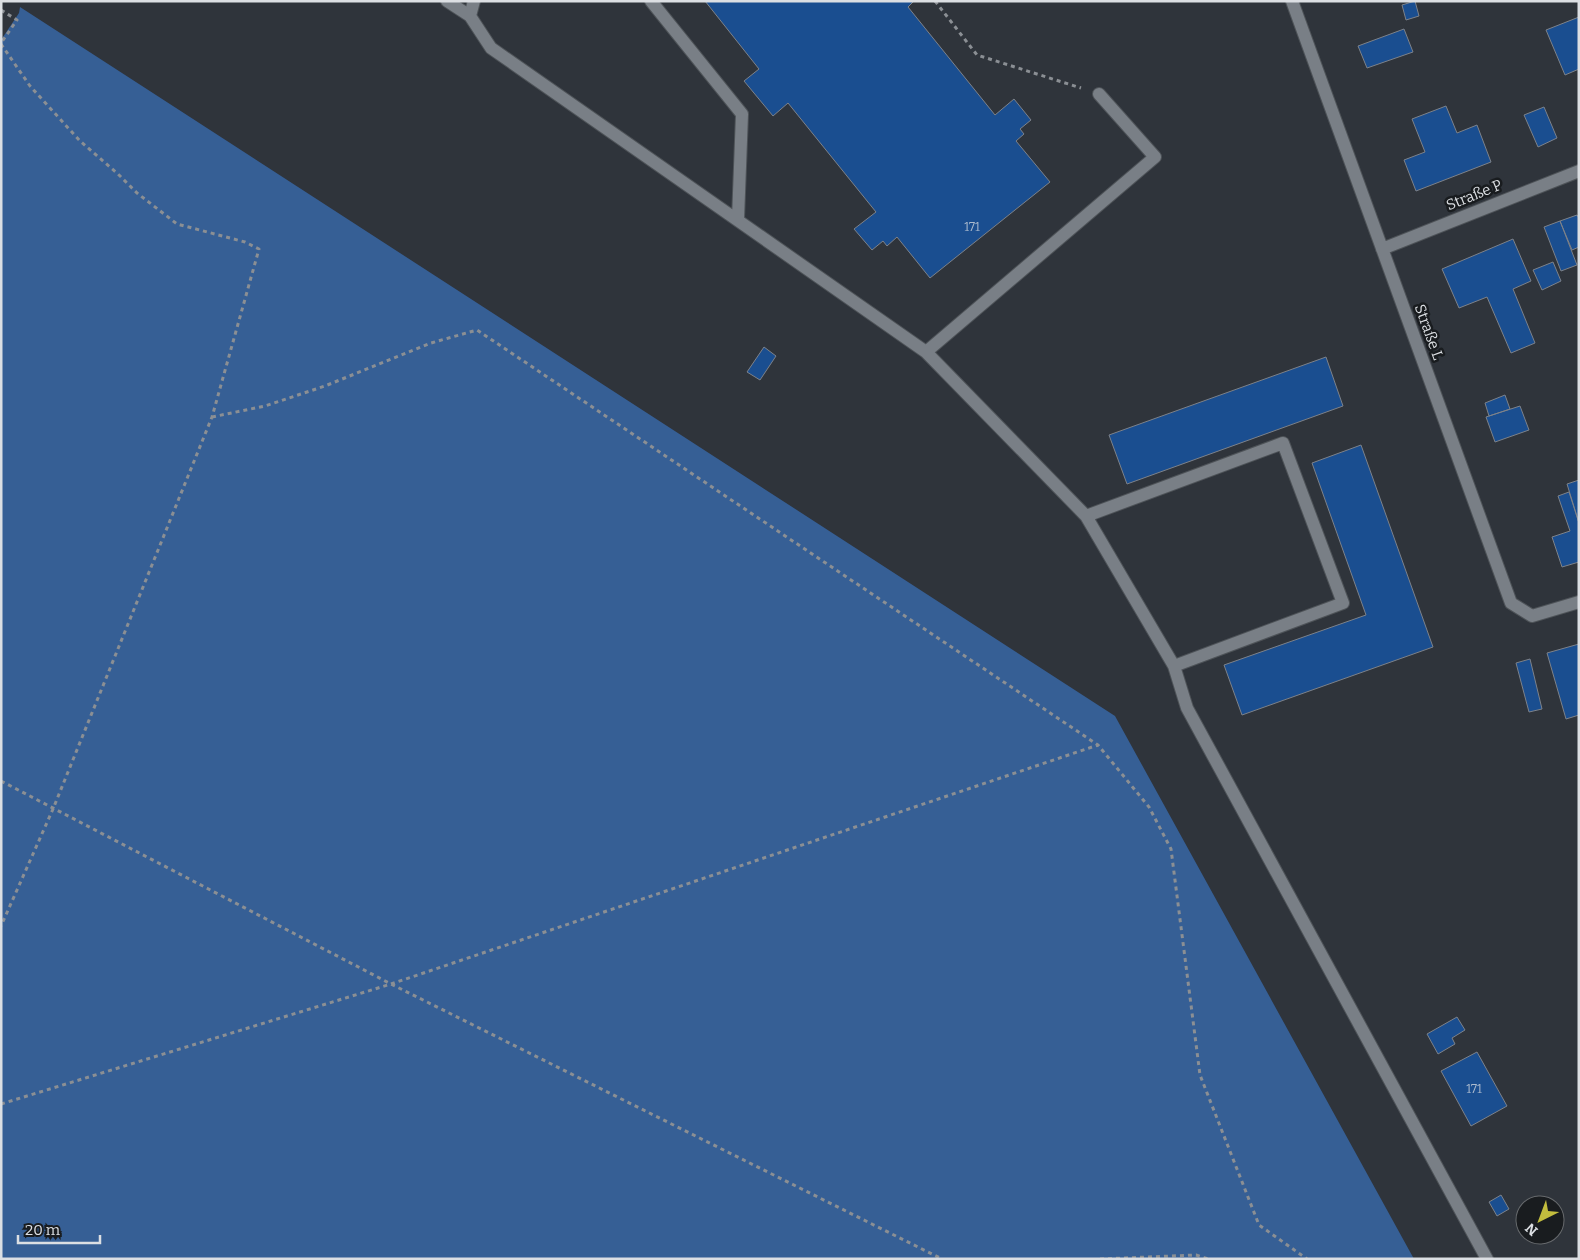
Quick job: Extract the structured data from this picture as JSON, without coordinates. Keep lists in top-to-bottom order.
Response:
{
  "streets": {
    "street": ["Straße P", "Straße L"]
  },
  "crossings": [
    ["Straße P", "Straße L"]
  ],
  "house_numbers": ["171", "171"],
  "scale_bar": "20 m",
  "north": "bottom left"
}
